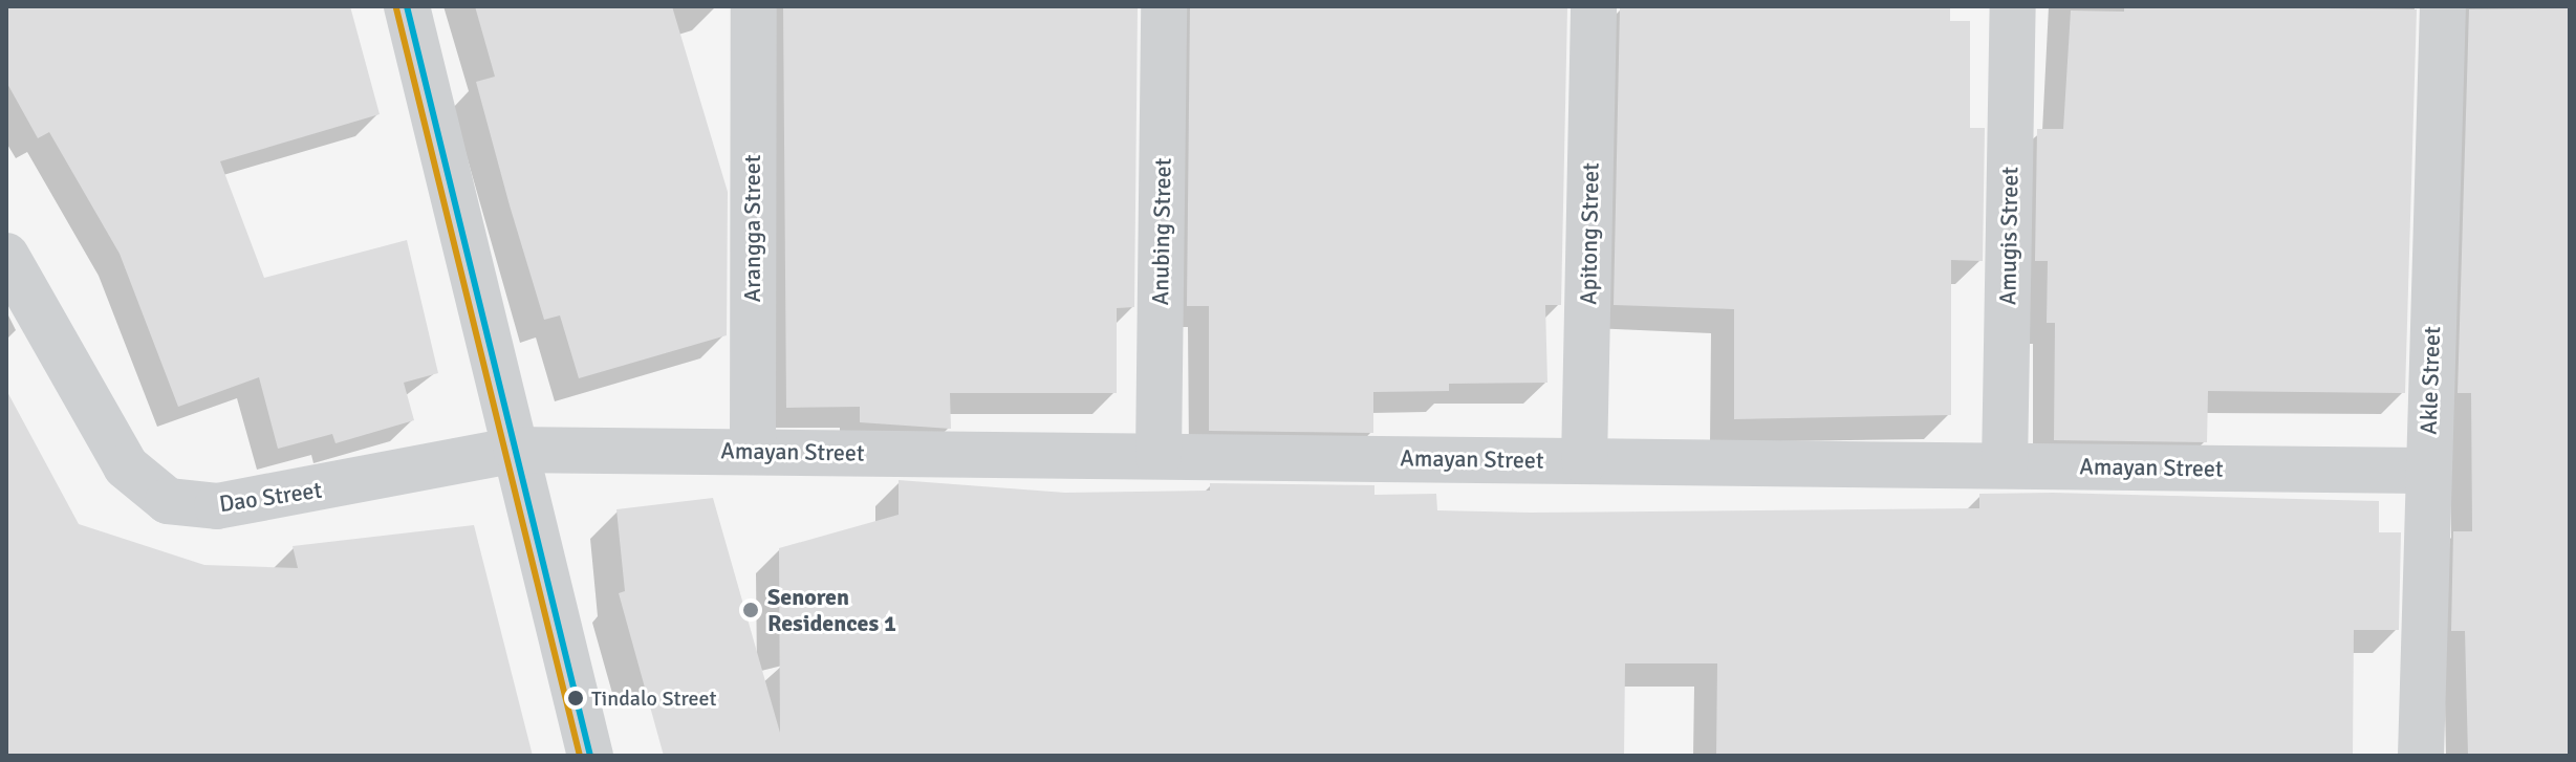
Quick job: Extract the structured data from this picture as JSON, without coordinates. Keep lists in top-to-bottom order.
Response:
{
  "streets": {
    "street": [
      "Arangga Street",
      "Anubing Street",
      "Apitong Street",
      "Amugis Street",
      "Akle Street",
      "Amayan Street",
      "Dao Street"
    ]
  },
  "crossings": [
    ["Arangga Street", "Amayan Street"],
    ["Anubing Street", "Amayan Street"],
    ["Apitong Street", "Amayan Street"],
    ["Amugis Street", "Amayan Street"],
    ["Akle Street", "Amayan Street"],
    ["Amayan Street", "Dao Street"]
  ],
  "places": ["Senoren Residences 1", "Tindalo Street"]
}
